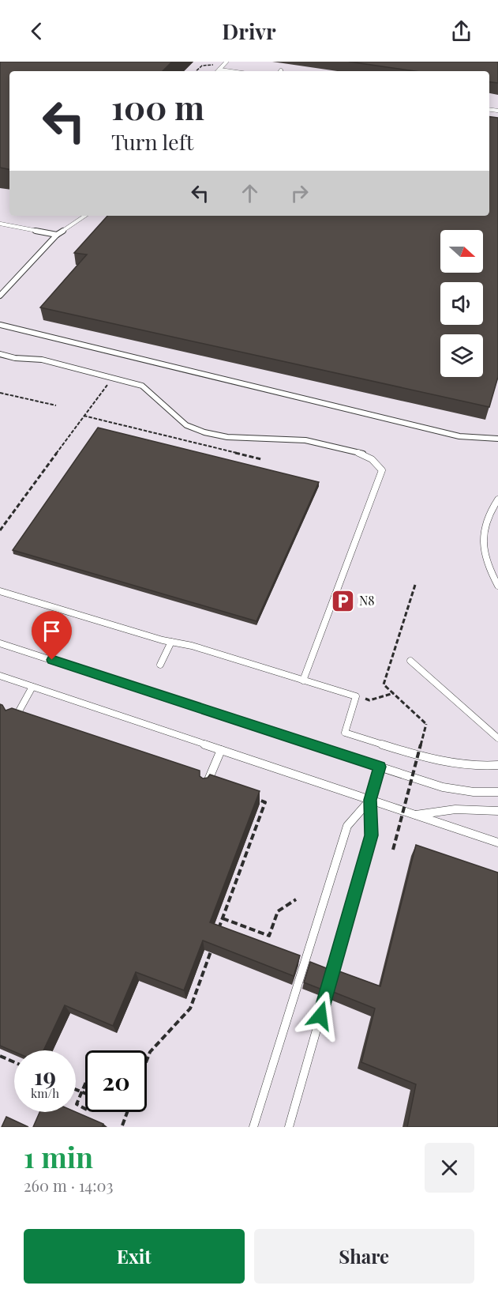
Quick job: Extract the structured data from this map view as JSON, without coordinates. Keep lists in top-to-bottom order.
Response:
{
  "places": {
    "parking": ["N8"]
  },
  "north": "right",
  "page": {
    "header": "Drivr",
    "turn": ["100 m", "Turn left"],
    "speed": "19 km/h",
    "limit": "20",
    "heading": ["1 min", "260 m · 14:03"],
    "buttons": ["Exit", "Share"]
  }
}
